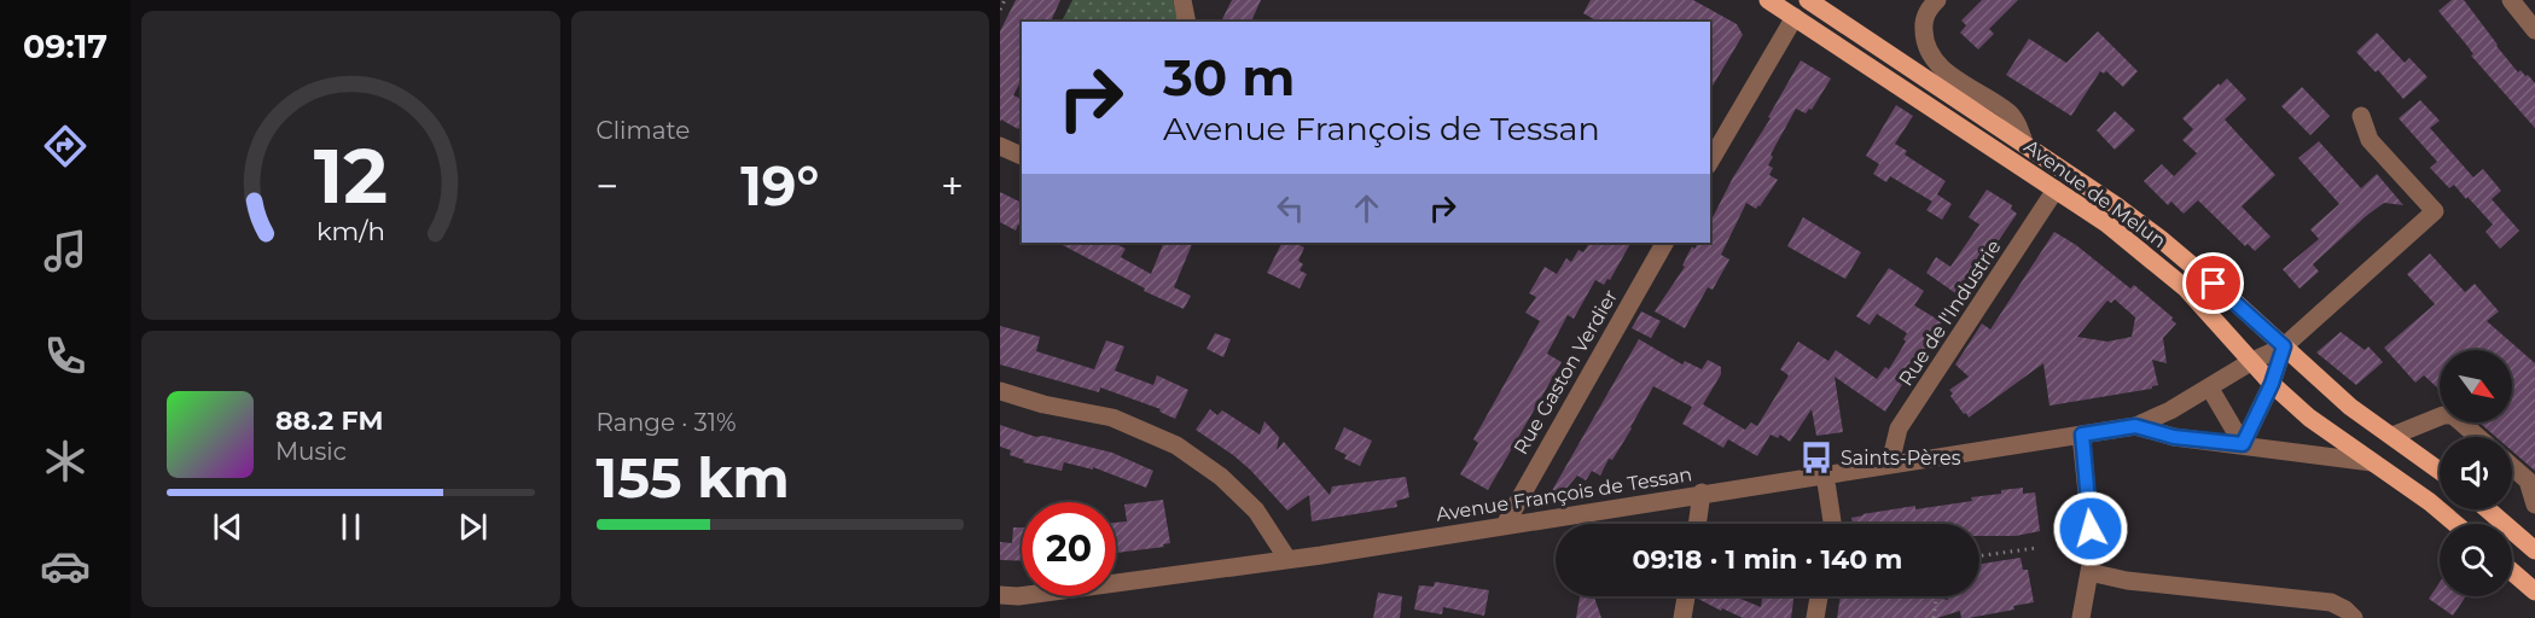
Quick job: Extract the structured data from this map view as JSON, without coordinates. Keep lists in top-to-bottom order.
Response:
{
  "streets": {
    "main road": ["Avenue de Melun"],
    "street": ["Rue de l'Industrie", "Rue Gaston Verdier", "Avenue François de Tessan"]
  },
  "crossings": [
    ["Avenue de Melun", "Rue de l'Industrie"],
    ["Rue de l'Industrie", "Avenue François de Tessan"],
    ["Rue Gaston Verdier", "Avenue François de Tessan"]
  ],
  "places": {
    "bus stop": ["Saints-Pères"]
  },
  "north": "bottom right",
  "page": {
    "tabs": "09:17",
    "tile": [
      "Climate",
      ["Range · 31%", "155 km"]
    ],
    "turn": ["30 m", "Avenue François de Tessan"],
    "heat": ["−", "19°", "+"],
    "song": ["88.2 FM", "Music"],
    "limit": "20",
    "trip": "09:18 · 1 min · 140 m",
    "gauge": ["12", "km/h"]
  }
}
